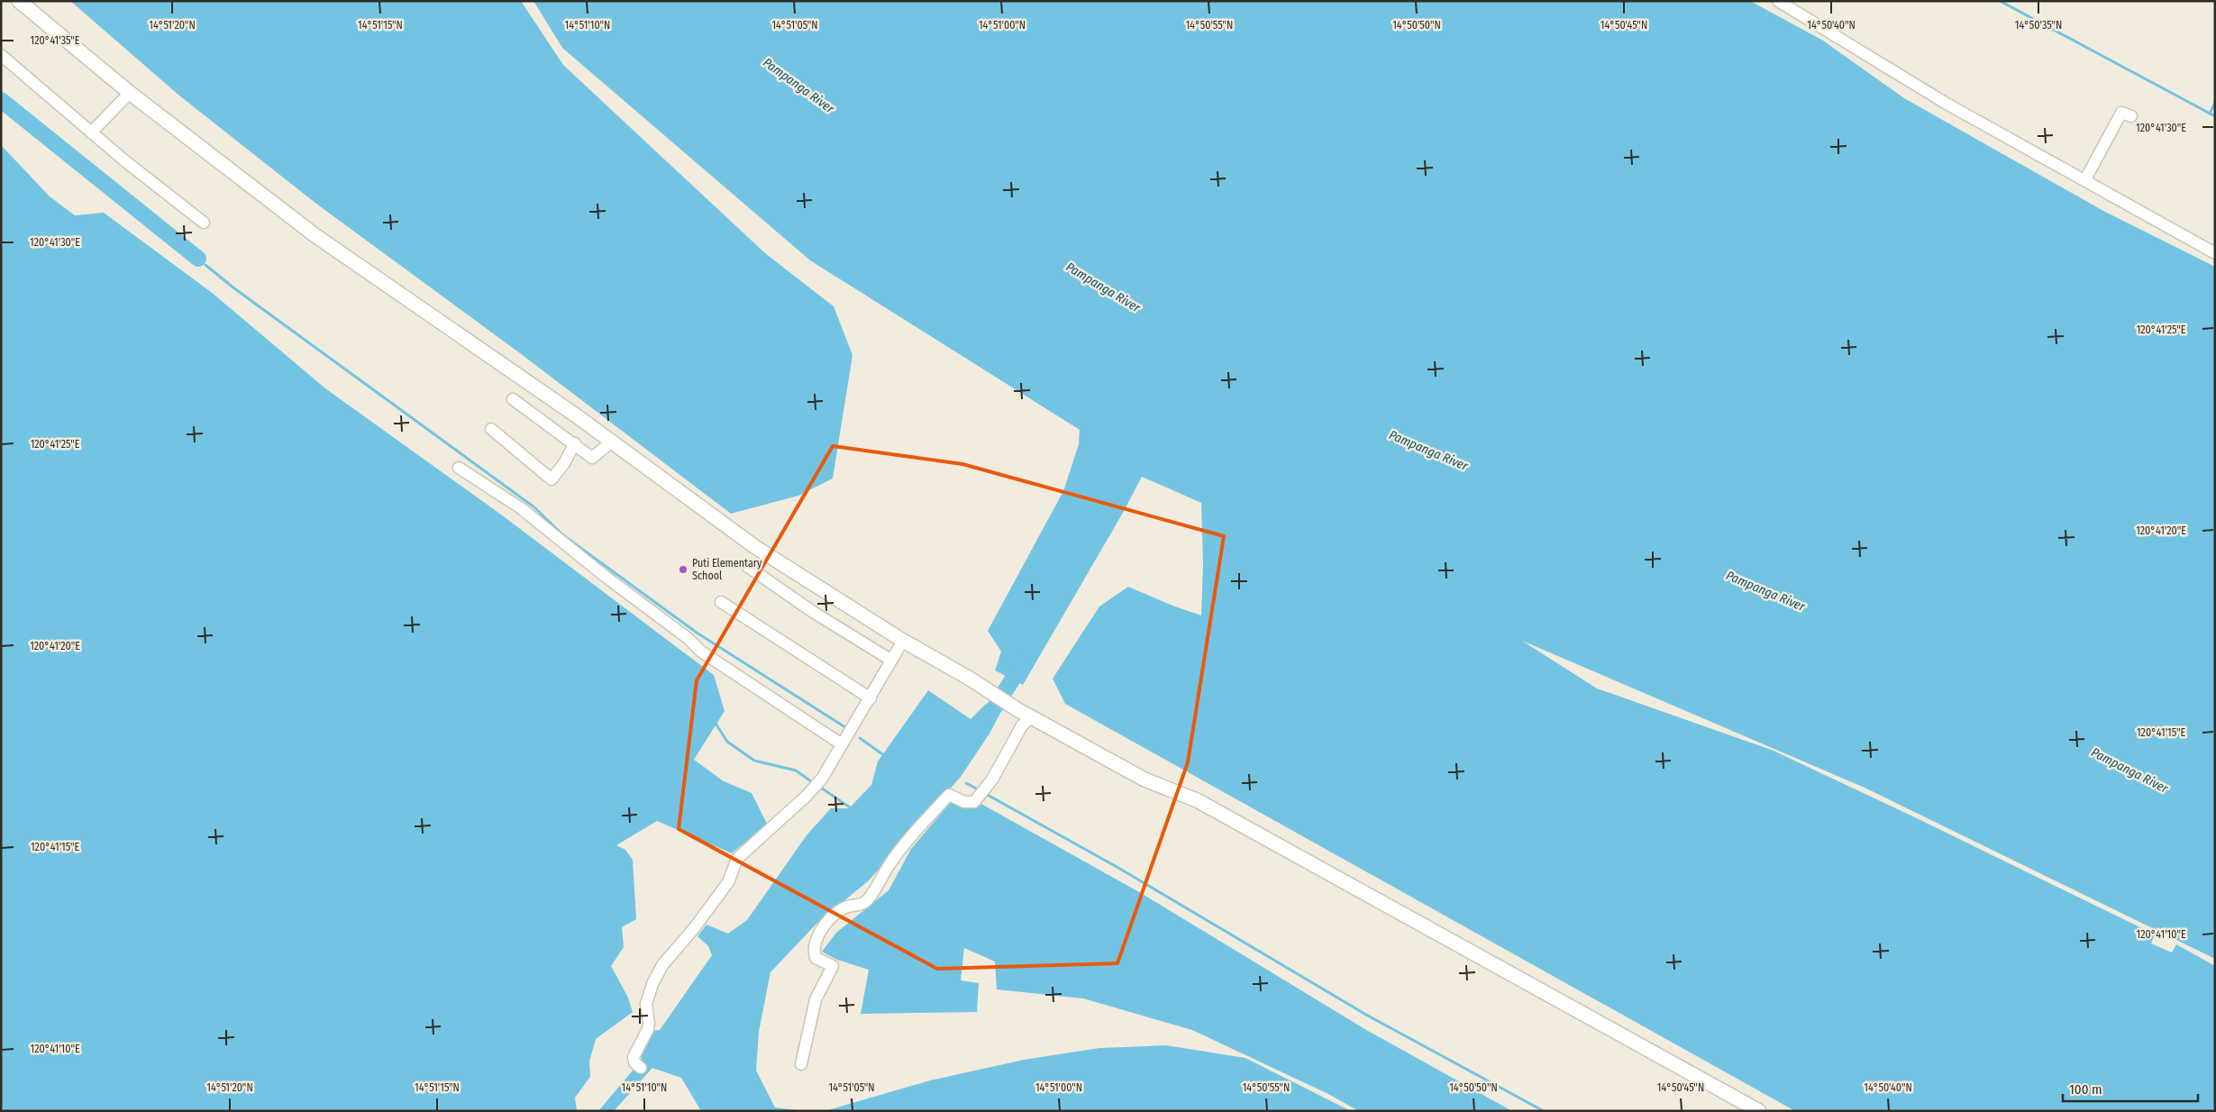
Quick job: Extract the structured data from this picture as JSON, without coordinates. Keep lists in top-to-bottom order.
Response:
{
  "water": ["Pampanga River"],
  "places": ["Puti Elementary School"],
  "scale_bar": "100 m",
  "coordinates": [
    "14°51'20\"N",
    "14°51'15\"N",
    "14°51'10\"N",
    "14°51'05\"N",
    "14°51'00\"N",
    "14°50'55\"N",
    "14°50'50\"N",
    "14°50'45\"N",
    "14°50'40\"N",
    "14°50'35\"N",
    "120°41'35\"E",
    "120°41'30\"E",
    "120°41'25\"E",
    "120°41'20\"E",
    "120°41'15\"E",
    "120°41'10\"E"
  ]
}
